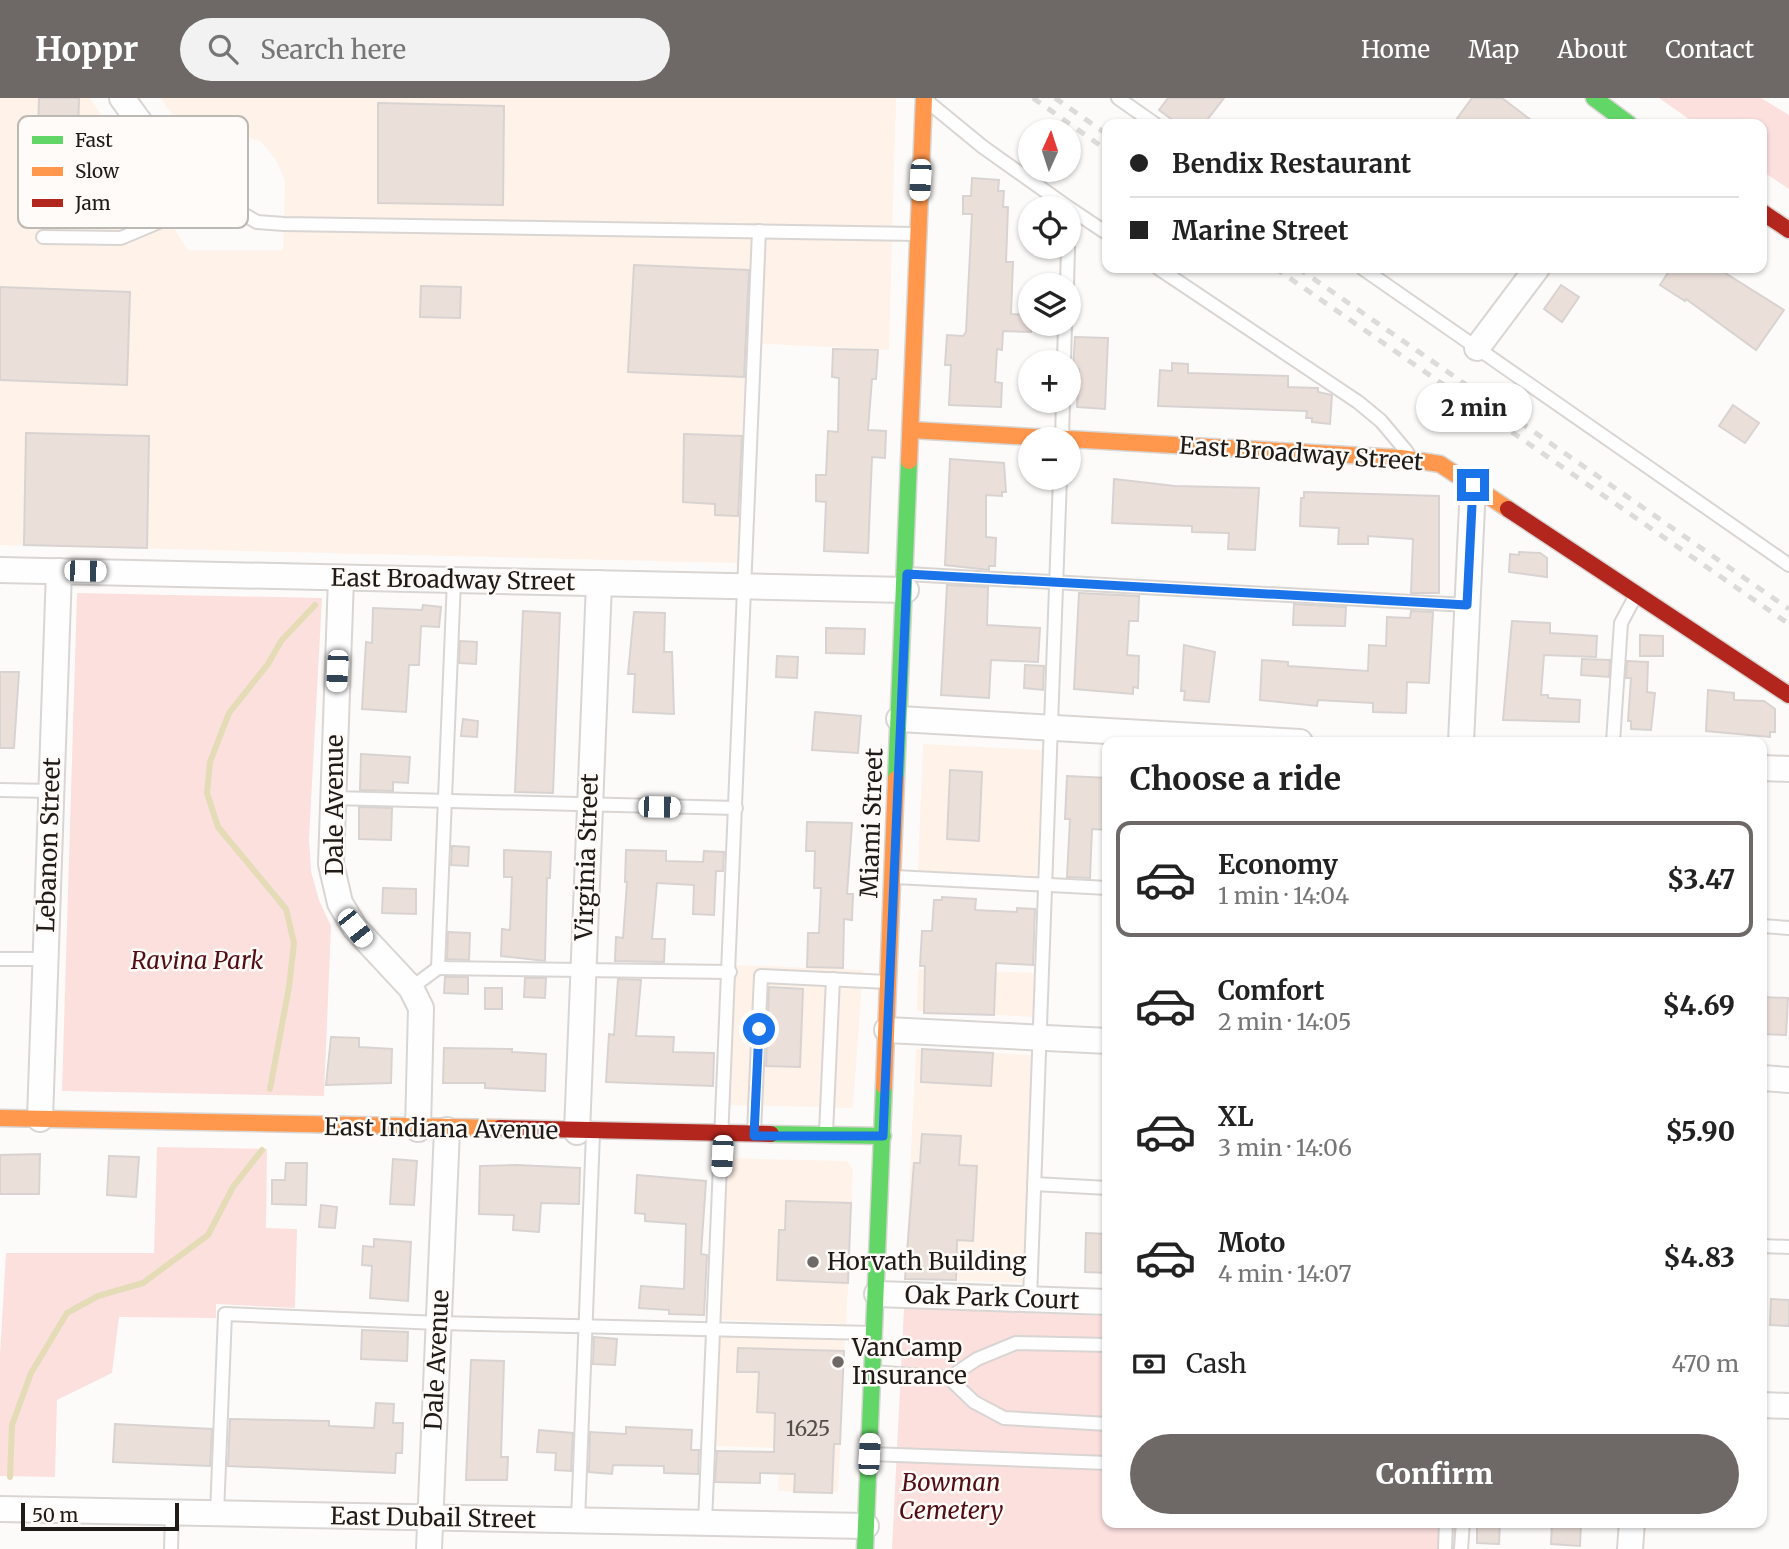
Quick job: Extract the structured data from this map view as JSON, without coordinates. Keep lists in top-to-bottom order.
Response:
{
  "streets": {
    "street": [
      "East Broadway Street",
      "Dale Avenue",
      "Miami Street",
      "Lebanon Street",
      "Virginia Street",
      "East Indiana Avenue",
      "Oak Park Court",
      "East Dubail Street"
    ]
  },
  "crossings": [
    ["East Broadway Street", "Dale Avenue"],
    ["East Broadway Street", "Miami Street"],
    ["East Broadway Street", "Lebanon Street"],
    ["East Broadway Street", "Virginia Street"],
    ["Dale Avenue", "East Indiana Avenue"],
    ["Dale Avenue", "East Dubail Street"],
    ["Miami Street", "East Indiana Avenue"],
    ["Miami Street", "Oak Park Court"],
    ["Miami Street", "East Dubail Street"],
    ["Lebanon Street", "East Indiana Avenue"],
    ["Virginia Street", "East Indiana Avenue"]
  ],
  "parks": ["Ravina Park", "Bowman Cemetery"],
  "places": ["Horvath Building", "VanCamp Insurance"],
  "house_numbers": ["1625"],
  "legend": ["Fast", "Slow", "Jam"],
  "scale_bar": "50 m",
  "north": "top",
  "page": {
    "header": "Hoppr",
    "search": "Search here",
    "nav": [
      "Home",
      "Map",
      "About",
      "Contact"
    ],
    "map_buttons": ["+", "−"],
    "banner": ["Bendix Restaurant", "Marine Street"],
    "bubble": "2 min",
    "heading": "Choose a ride",
    "list": [
      {
        "name": "Economy",
        "note": "1 min · 14:04",
        "value": "$3.47"
      },
      {
        "name": "Comfort",
        "note": "2 min · 14:05",
        "value": "$4.69"
      },
      {
        "name": "XL",
        "note": "3 min · 14:06",
        "value": "$5.90"
      },
      {
        "name": "Moto",
        "note": "4 min · 14:07",
        "value": "$4.83"
      }
    ],
    "pay": ["Cash", "470 m"],
    "buttons": "Confirm",
    "scale": "50 m"
  }
}
